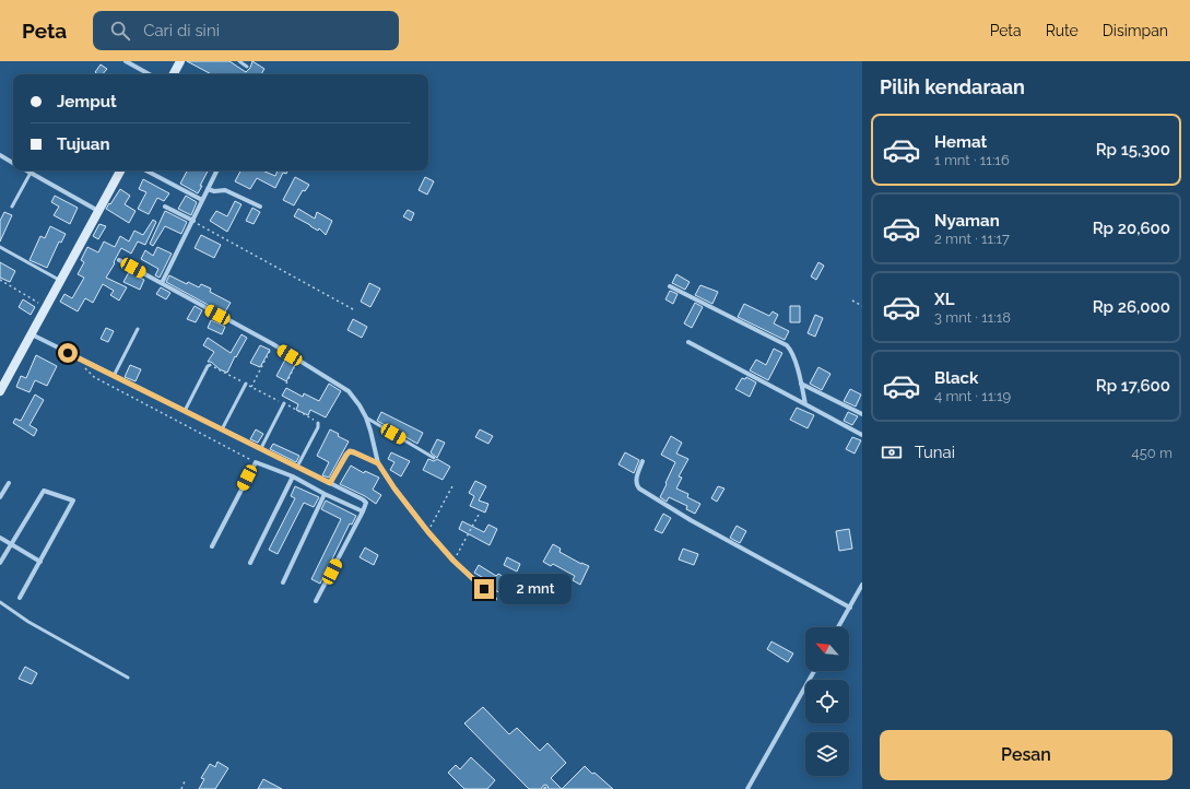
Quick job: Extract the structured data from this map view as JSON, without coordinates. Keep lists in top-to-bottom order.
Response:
{
  "north": "top left",
  "page": {
    "header": "Peta",
    "search": "Cari di sini",
    "nav": ["Peta", "Rute", "Disimpan"],
    "heading": "Pilih kendaraan",
    "banner": ["Jemput", "Tujuan"],
    "list": [
      {
        "name": "Hemat",
        "note": "1 mnt · 11:16",
        "value": "Rp 15,300"
      },
      {
        "name": "Nyaman",
        "note": "2 mnt · 11:17",
        "value": "Rp 20,600"
      },
      {
        "name": "XL",
        "note": "3 mnt · 11:18",
        "value": "Rp 26,000"
      },
      {
        "name": "Black",
        "note": "4 mnt · 11:19",
        "value": "Rp 17,600"
      }
    ],
    "pay": ["Tunai", "450 m"],
    "bubble": "2 mnt",
    "buttons": "Pesan"
  }
}
